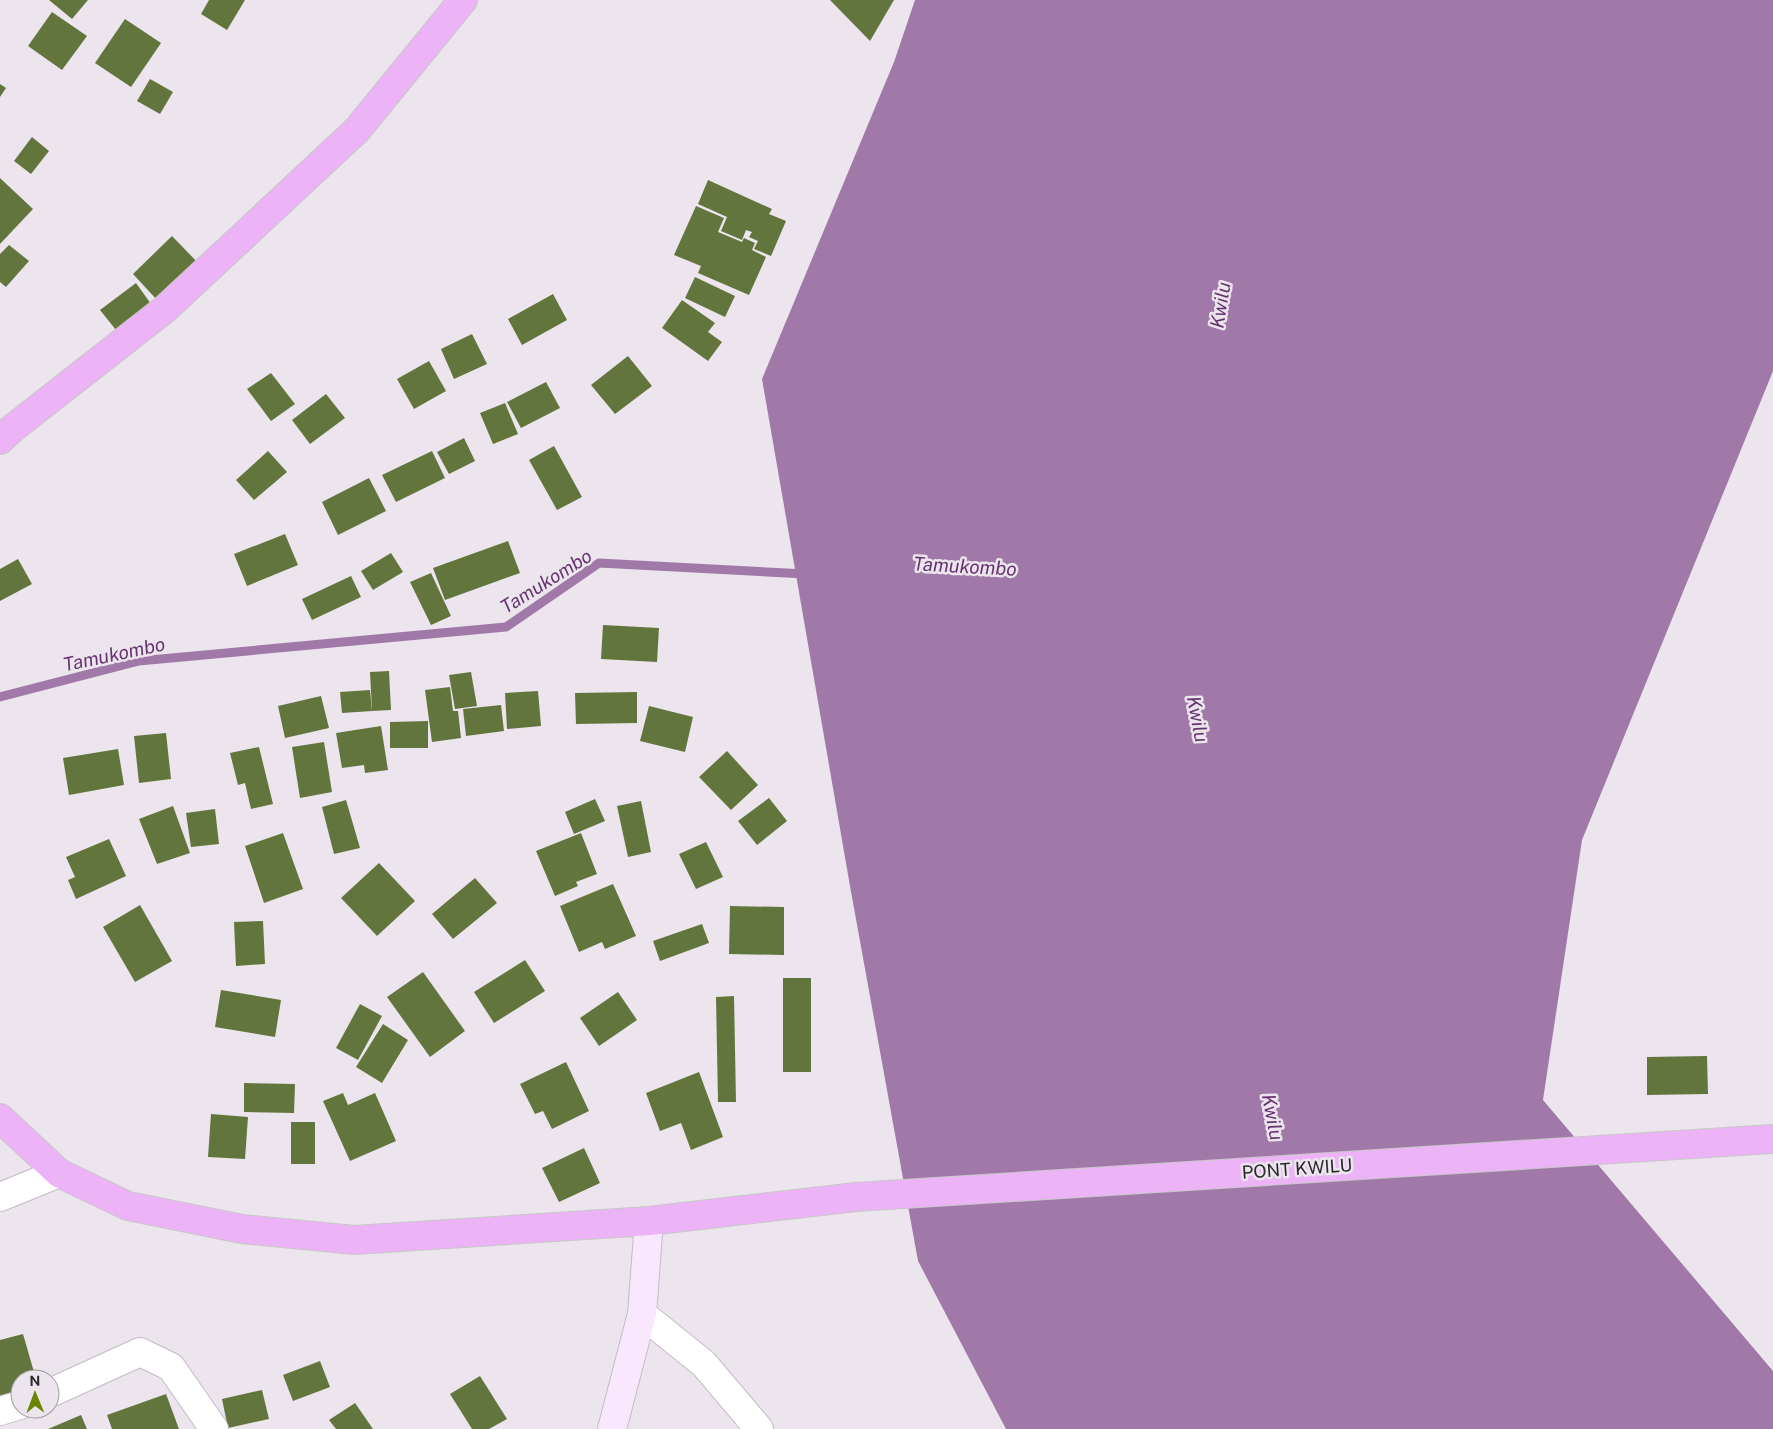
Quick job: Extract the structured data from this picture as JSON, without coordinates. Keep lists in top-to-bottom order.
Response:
{
  "streets": {
    "highway": ["PONT KWILU"]
  },
  "water": ["Kwilu", "Tamukombo"],
  "north": "top"
}
